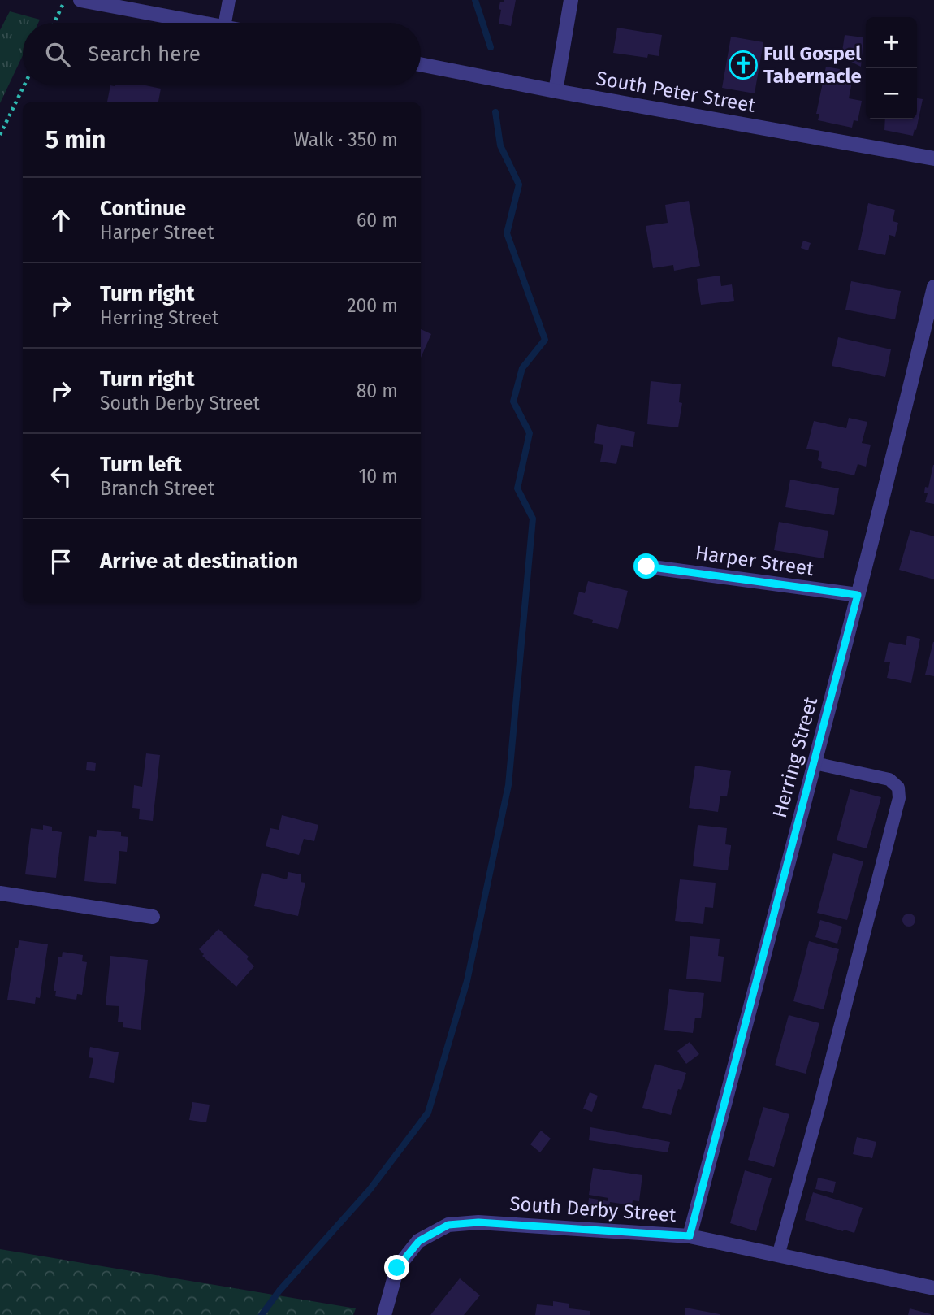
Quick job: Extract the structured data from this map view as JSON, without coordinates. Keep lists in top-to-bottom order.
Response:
{
  "streets": {
    "street": [
      "South Peter Street",
      "Harper Street",
      "Herring Street",
      "South Derby Street"
    ]
  },
  "crossings": [
    ["Harper Street", "Herring Street"],
    ["Herring Street", "South Derby Street"]
  ],
  "places": {
    "church": ["Full Gospel Tabernacle"]
  },
  "page": {
    "map_buttons": ["+", "−"],
    "search": "Search here",
    "heading": ["5 min", "Walk · 350 m"],
    "list": [
      ["Continue", "Harper Street", "60 m"],
      ["Turn right", "Herring Street", "200 m"],
      ["Turn right", "South Derby Street", "80 m"],
      ["Turn left", "Branch Street", "10 m"],
      "Arrive at destination"
    ]
  }
}
